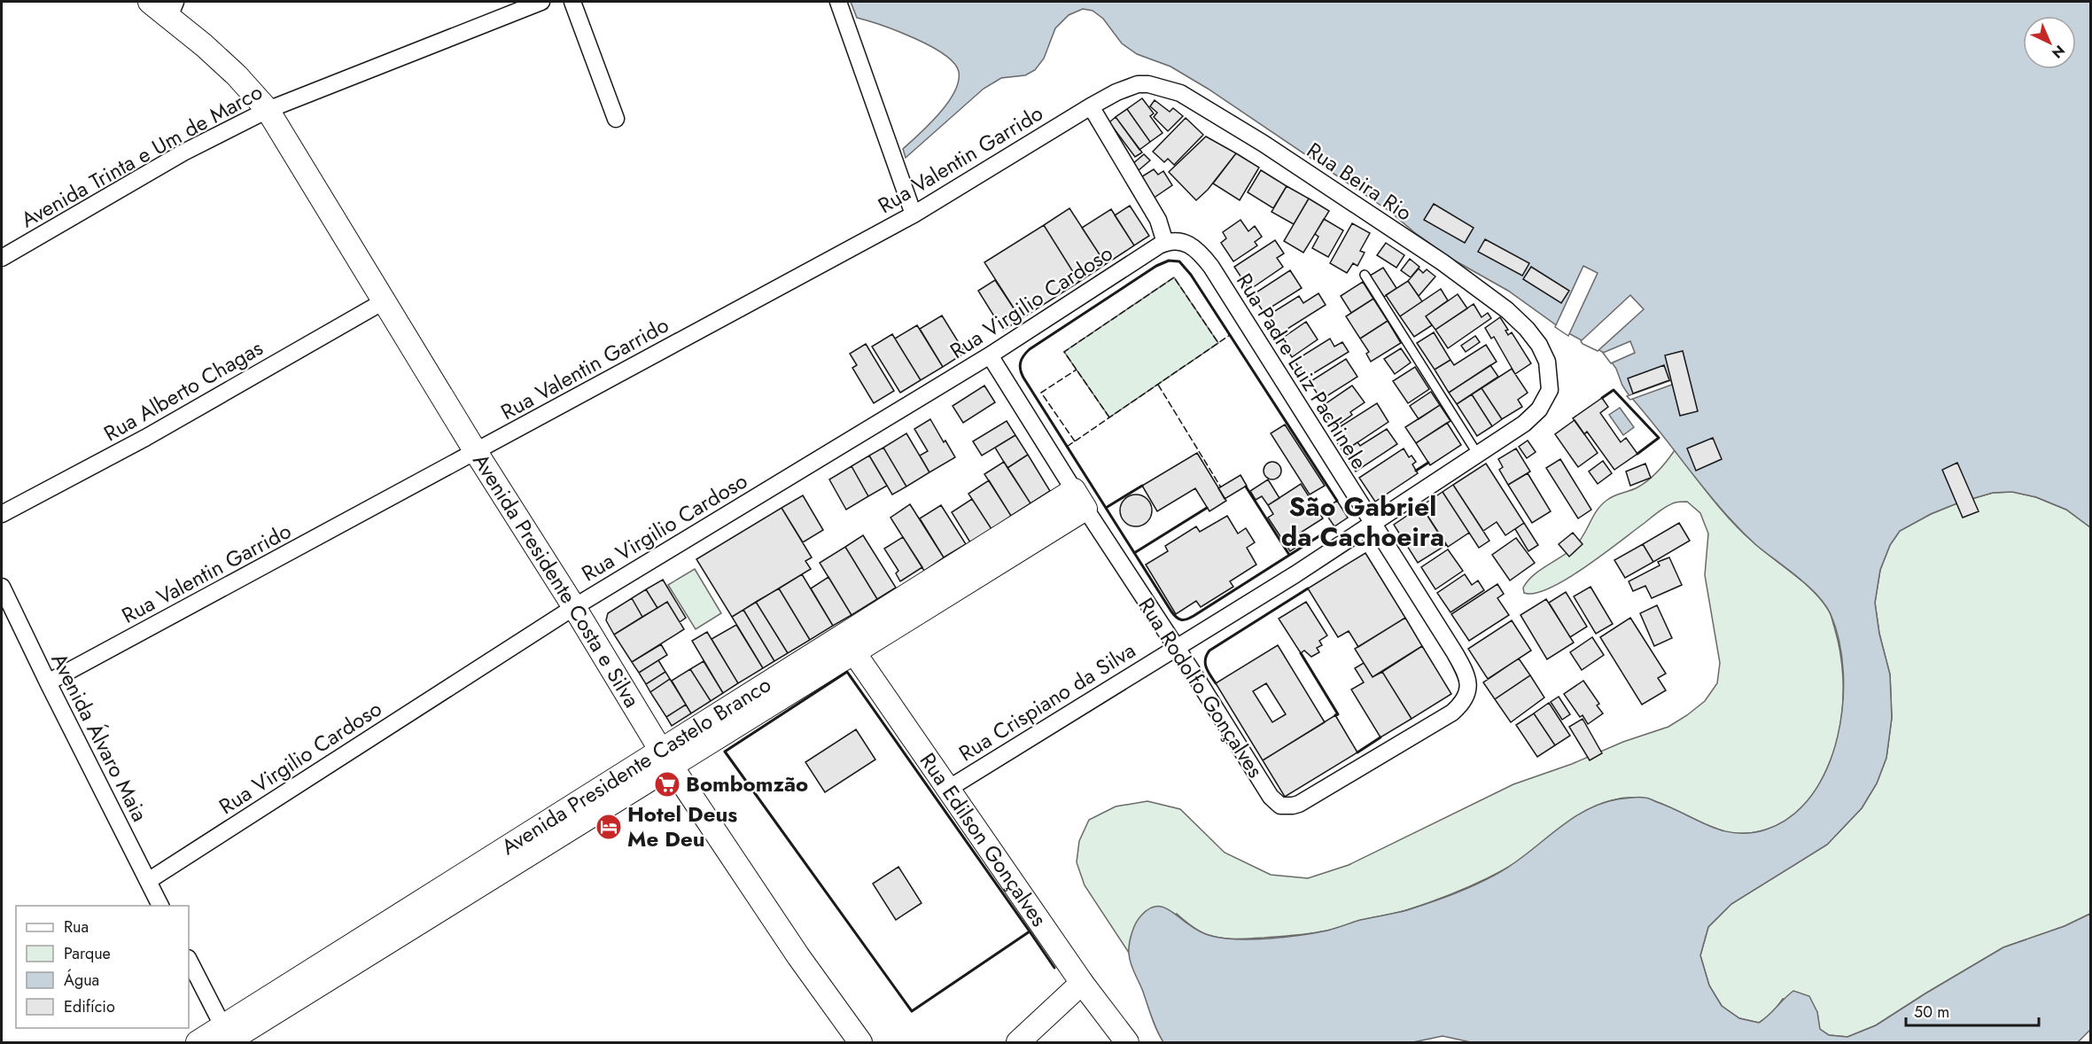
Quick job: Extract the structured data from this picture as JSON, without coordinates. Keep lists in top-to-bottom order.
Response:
{
  "streets": {
    "street": [
      "Avenida Trinta e Um de Marco",
      "Rua Valentin Garrido",
      "Rua Beira Rio",
      "Rua Virgilio Cardoso",
      "Rua Padre Luiz Pachinele",
      "Rua Alberto Chagas",
      "Avenida Presidente Costa e Silva",
      "Rua Rodolfo Gonçalves",
      "Rua Crispiano da Silva",
      "Avenida Álvaro Maia",
      "Avenida Presidente Castelo Branco",
      "Rua Edilson Gonçalves"
    ]
  },
  "crossings": [
    ["Avenida Trinta e Um de Marco", "Avenida Presidente Costa e Silva"],
    ["Rua Valentin Garrido", "Rua Beira Rio"],
    ["Rua Valentin Garrido", "Avenida Presidente Costa e Silva"],
    ["Rua Valentin Garrido", "Avenida Álvaro Maia"],
    ["Rua Beira Rio", "Rua Crispiano da Silva"],
    ["Rua Virgilio Cardoso", "Rua Padre Luiz Pachinele"],
    ["Rua Virgilio Cardoso", "Avenida Presidente Costa e Silva"],
    ["Rua Virgilio Cardoso", "Rua Rodolfo Gonçalves"],
    ["Rua Virgilio Cardoso", "Avenida Álvaro Maia"],
    ["Rua Padre Luiz Pachinele", "Rua Rodolfo Gonçalves"],
    ["Rua Padre Luiz Pachinele", "Rua Crispiano da Silva"],
    ["Rua Alberto Chagas", "Avenida Presidente Costa e Silva"],
    ["Avenida Presidente Costa e Silva", "Avenida Presidente Castelo Branco"],
    ["Rua Rodolfo Gonçalves", "Rua Crispiano da Silva"],
    ["Rua Rodolfo Gonçalves", "Avenida Presidente Castelo Branco"],
    ["Rua Crispiano da Silva", "Rua Edilson Gonçalves"],
    ["Avenida Presidente Castelo Branco", "Rua Edilson Gonçalves"]
  ],
  "districts": ["São Gabriel da Cachoeira"],
  "places": {
    "supermarket": ["Bombomzão"],
    "hotel": ["Hotel Deus Me Deu"]
  },
  "legend": [
    "Rua",
    "Parque",
    "Água",
    "Edifício"
  ],
  "scale_bar": "50 m",
  "north": "bottom right"
}
